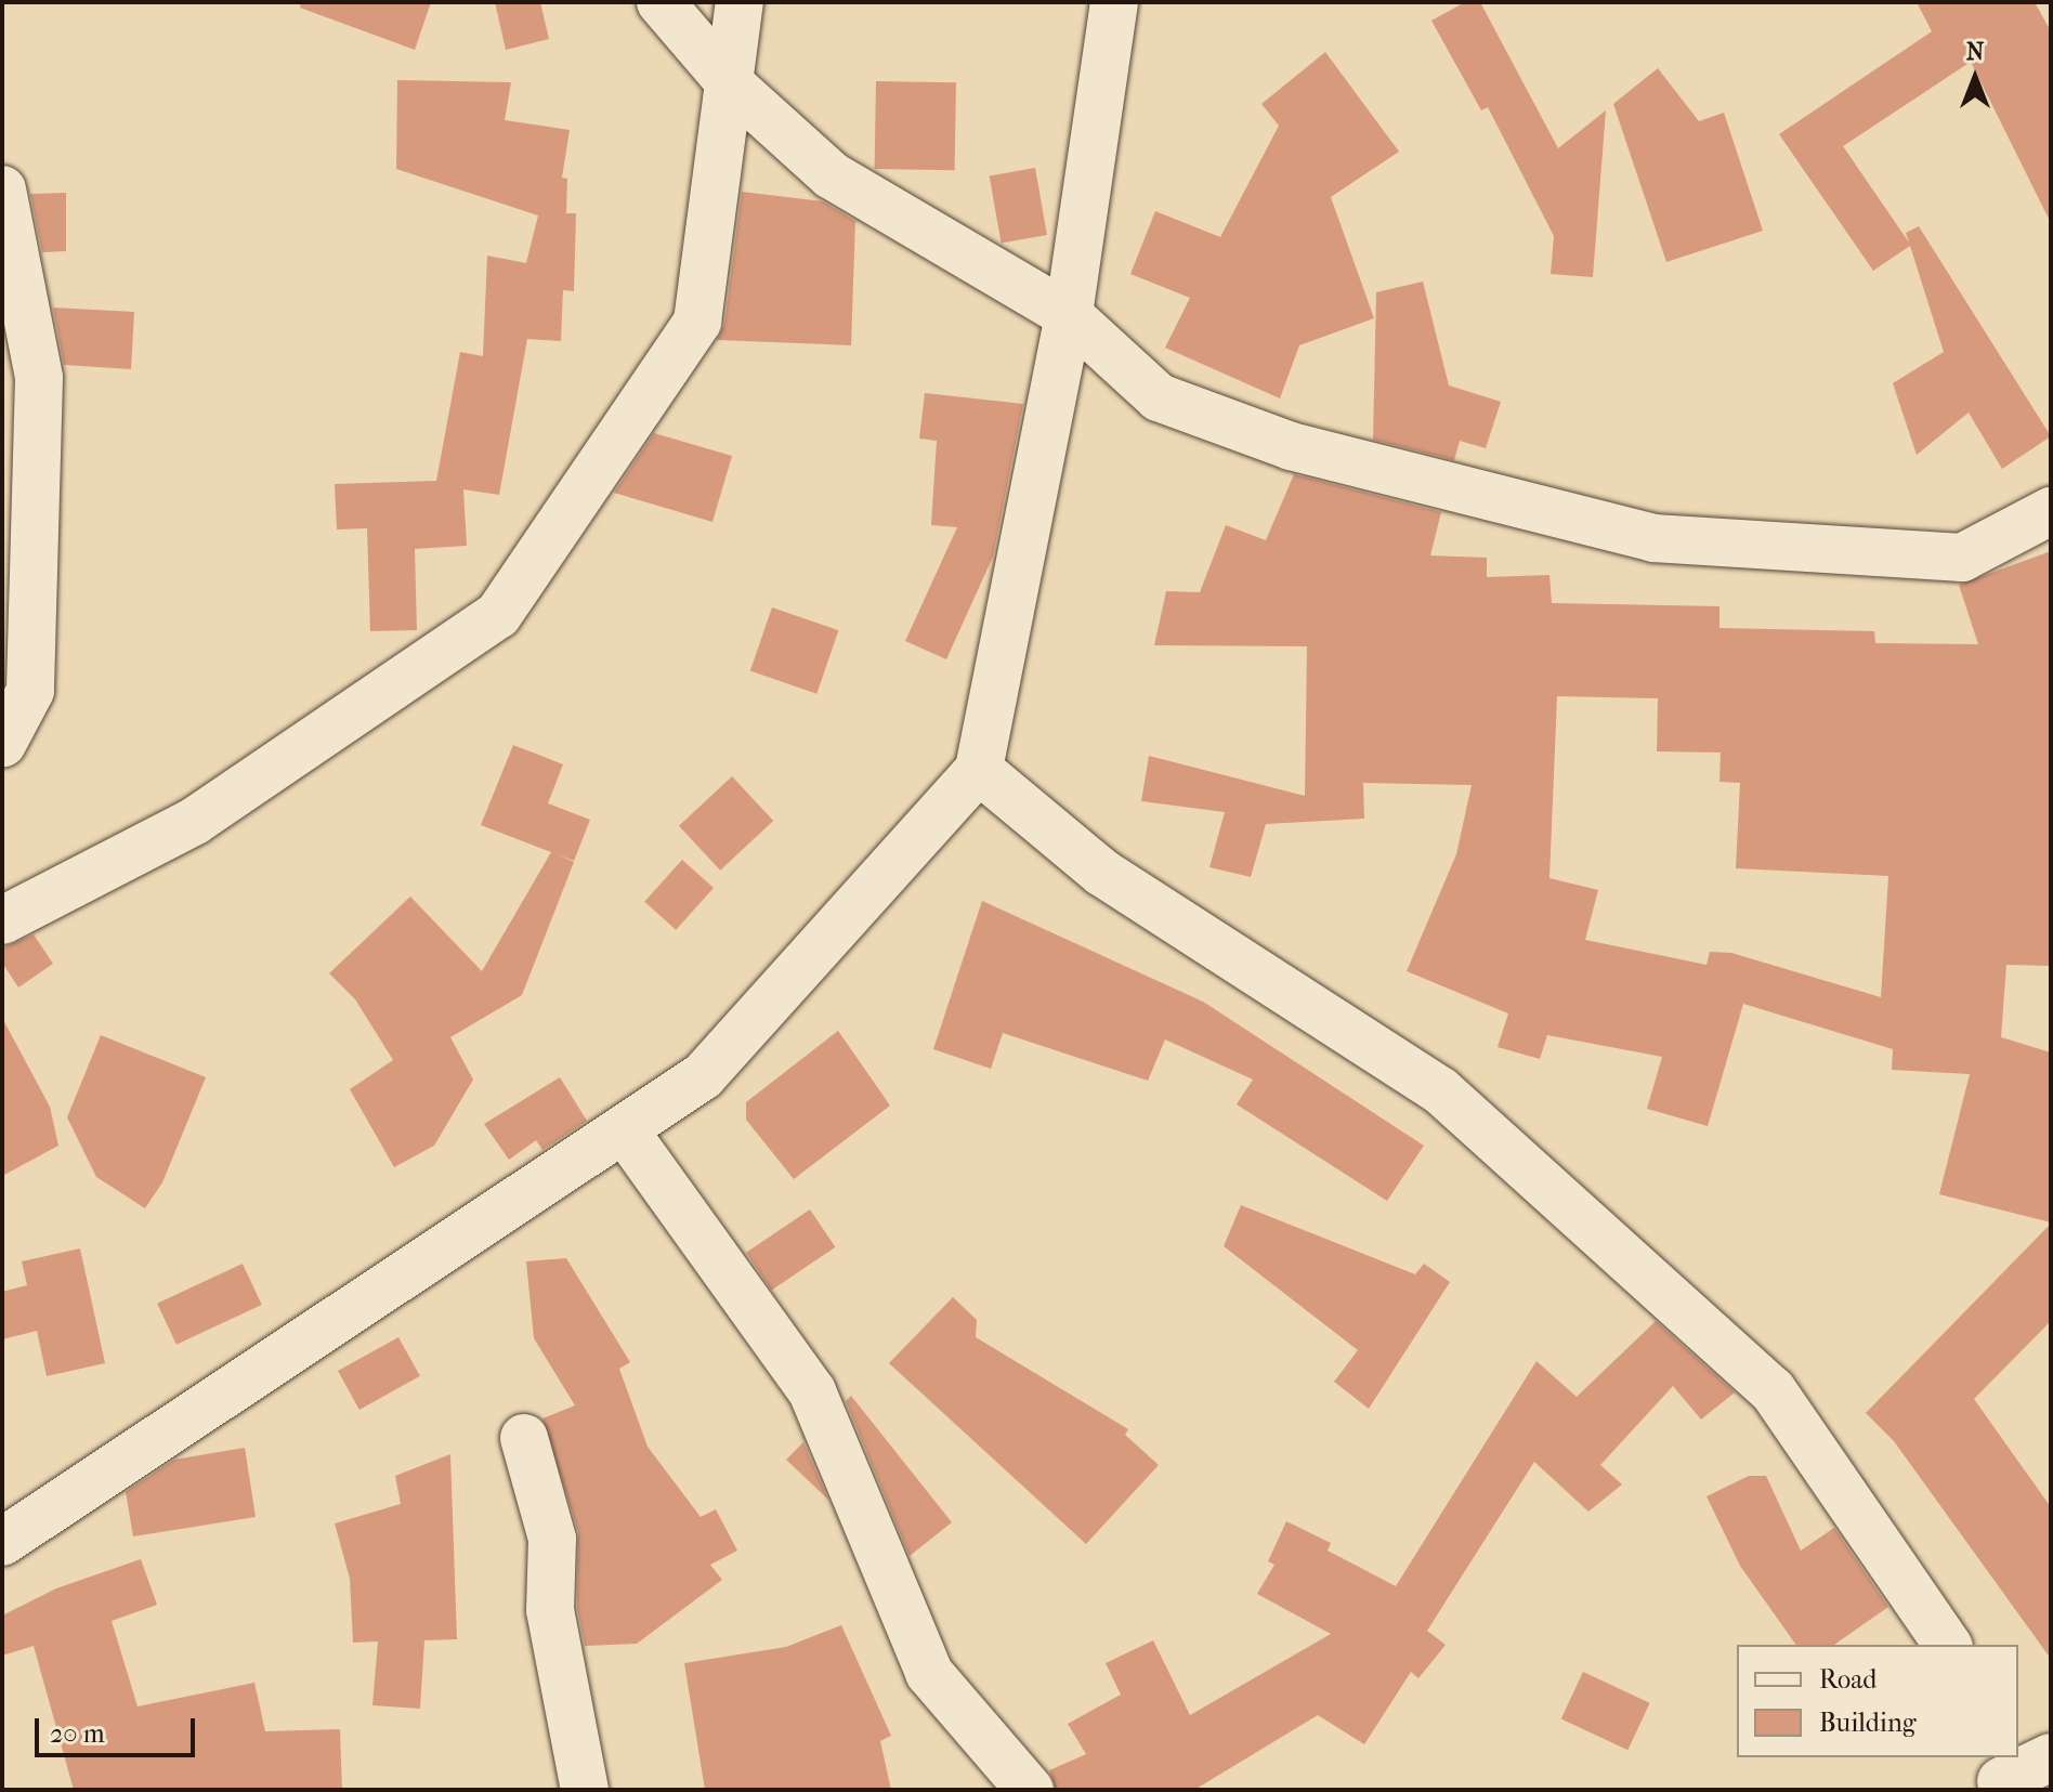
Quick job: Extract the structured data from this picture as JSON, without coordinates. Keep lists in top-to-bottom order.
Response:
{
  "legend": ["Road", "Building"],
  "scale_bar": "20 m",
  "north": "top"
}
